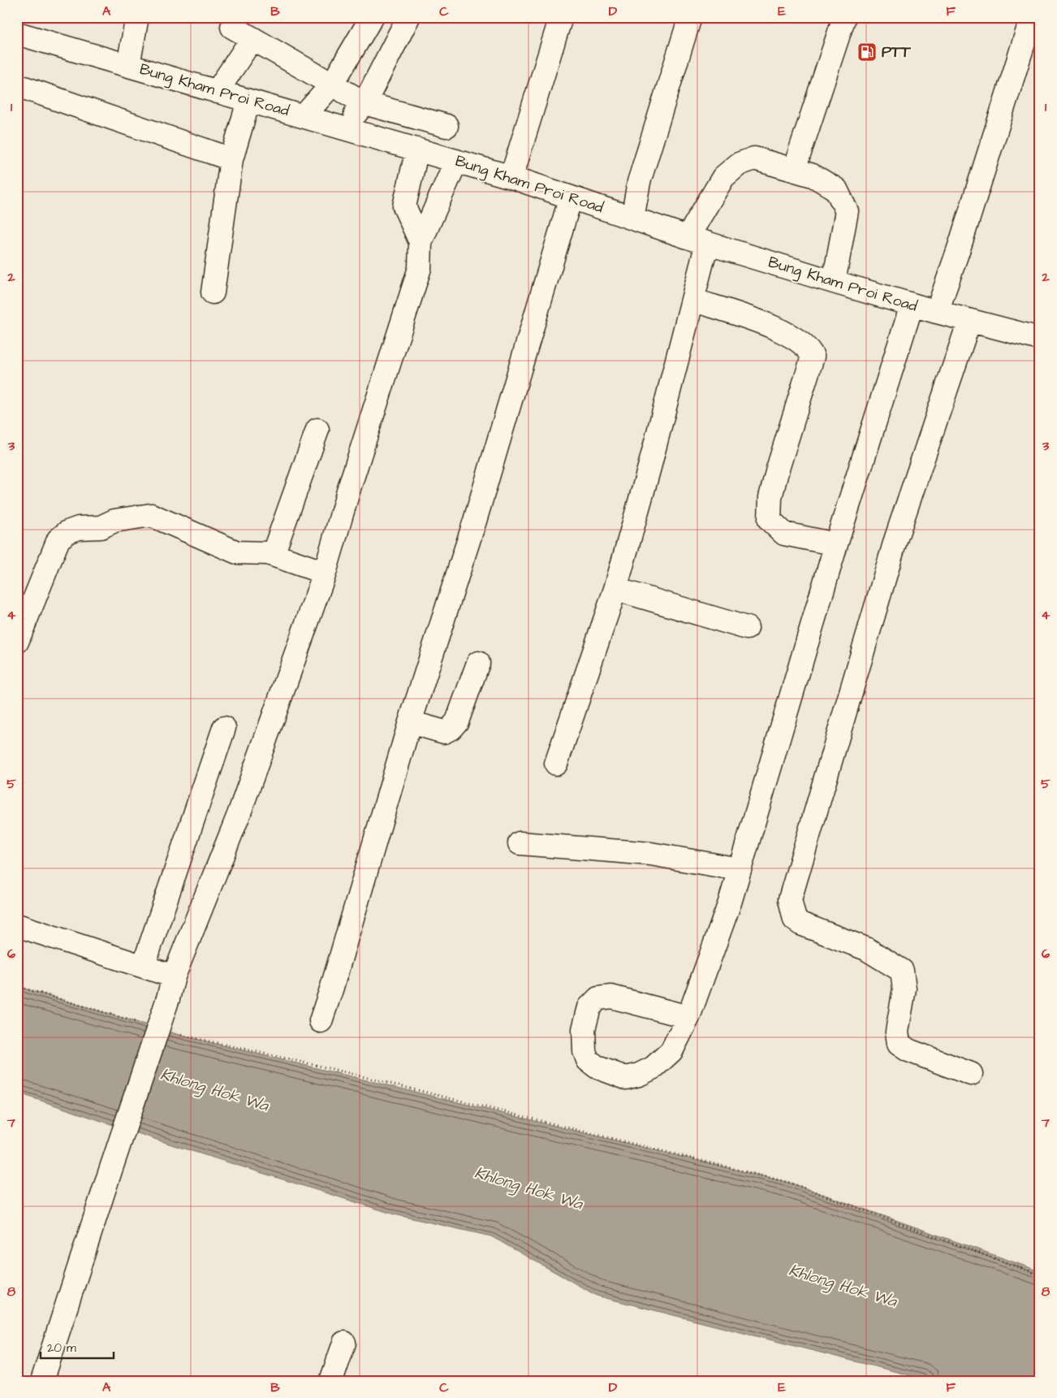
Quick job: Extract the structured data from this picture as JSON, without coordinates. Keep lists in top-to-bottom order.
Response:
{
  "streets": {
    "street": ["Bung Kham Proi Road"]
  },
  "water": ["Khlong Hok Wa"],
  "places": {
    "fuel station": ["PTT"]
  },
  "scale_bar": "20 m",
  "grid": {
    "columns": [
      "A",
      "B",
      "C",
      "D",
      "E",
      "F"
    ],
    "rows": [
      "1",
      "2",
      "3",
      "4",
      "5",
      "6",
      "7",
      "8"
    ]
  }
}
